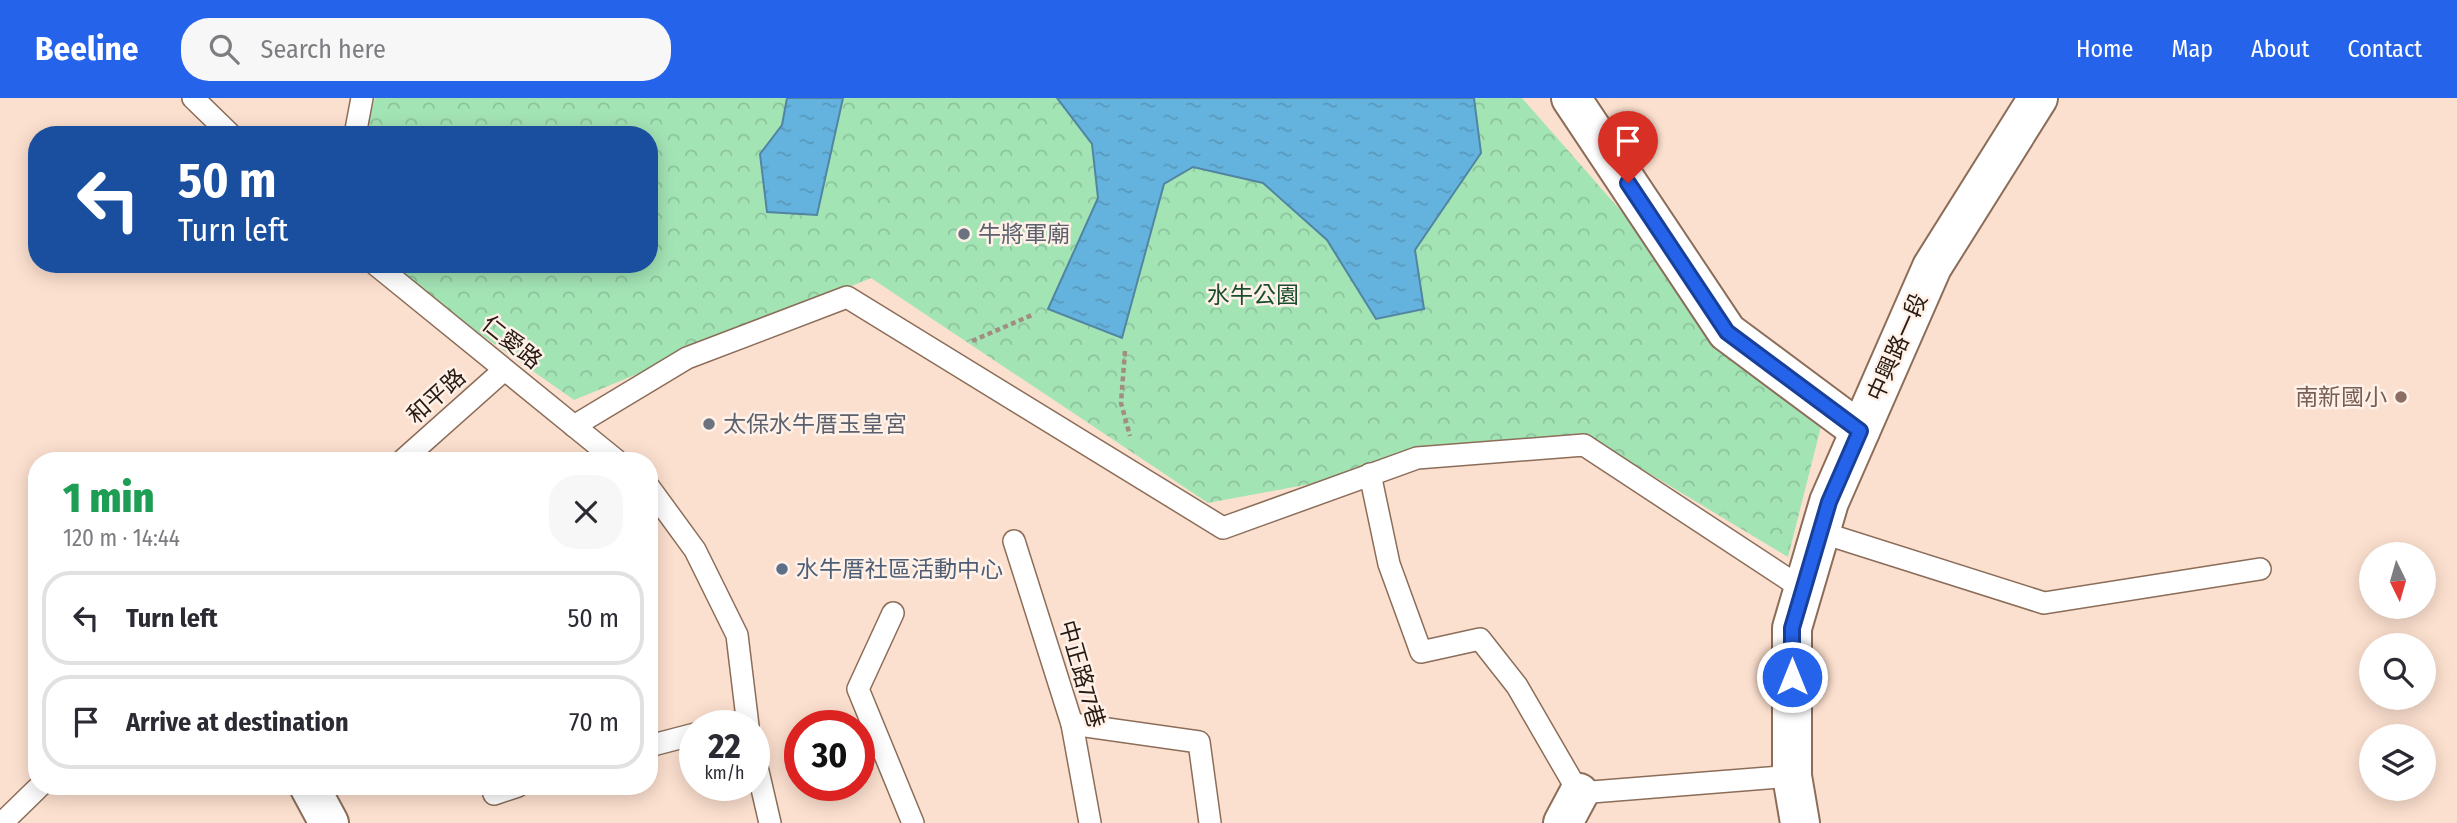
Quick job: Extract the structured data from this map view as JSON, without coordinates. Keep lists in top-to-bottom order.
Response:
{
  "streets": {
    "street": ["中興路一段"],
    "lane": ["仁愛路", "和平路", "中正路77巷"]
  },
  "crossings": [
    ["仁愛路", "和平路"]
  ],
  "parks": ["水牛公園"],
  "places": [
    "牛將軍廟",
    "南新國小",
    "太保水牛厝玉皇宮",
    "水牛厝社區活動中心"
  ],
  "north": "bottom",
  "page": {
    "header": "Beeline",
    "search": "Search here",
    "nav": [
      "Home",
      "Map",
      "About",
      "Contact"
    ],
    "turn": ["50 m", "Turn left"],
    "heading": ["1 min", "120 m · 14:44"],
    "list": [
      {
        "name": "Turn left",
        "value": "50 m"
      },
      {
        "name": "Arrive at destination",
        "value": "70 m"
      }
    ],
    "speed": "22 km/h",
    "limit": "30"
  }
}
